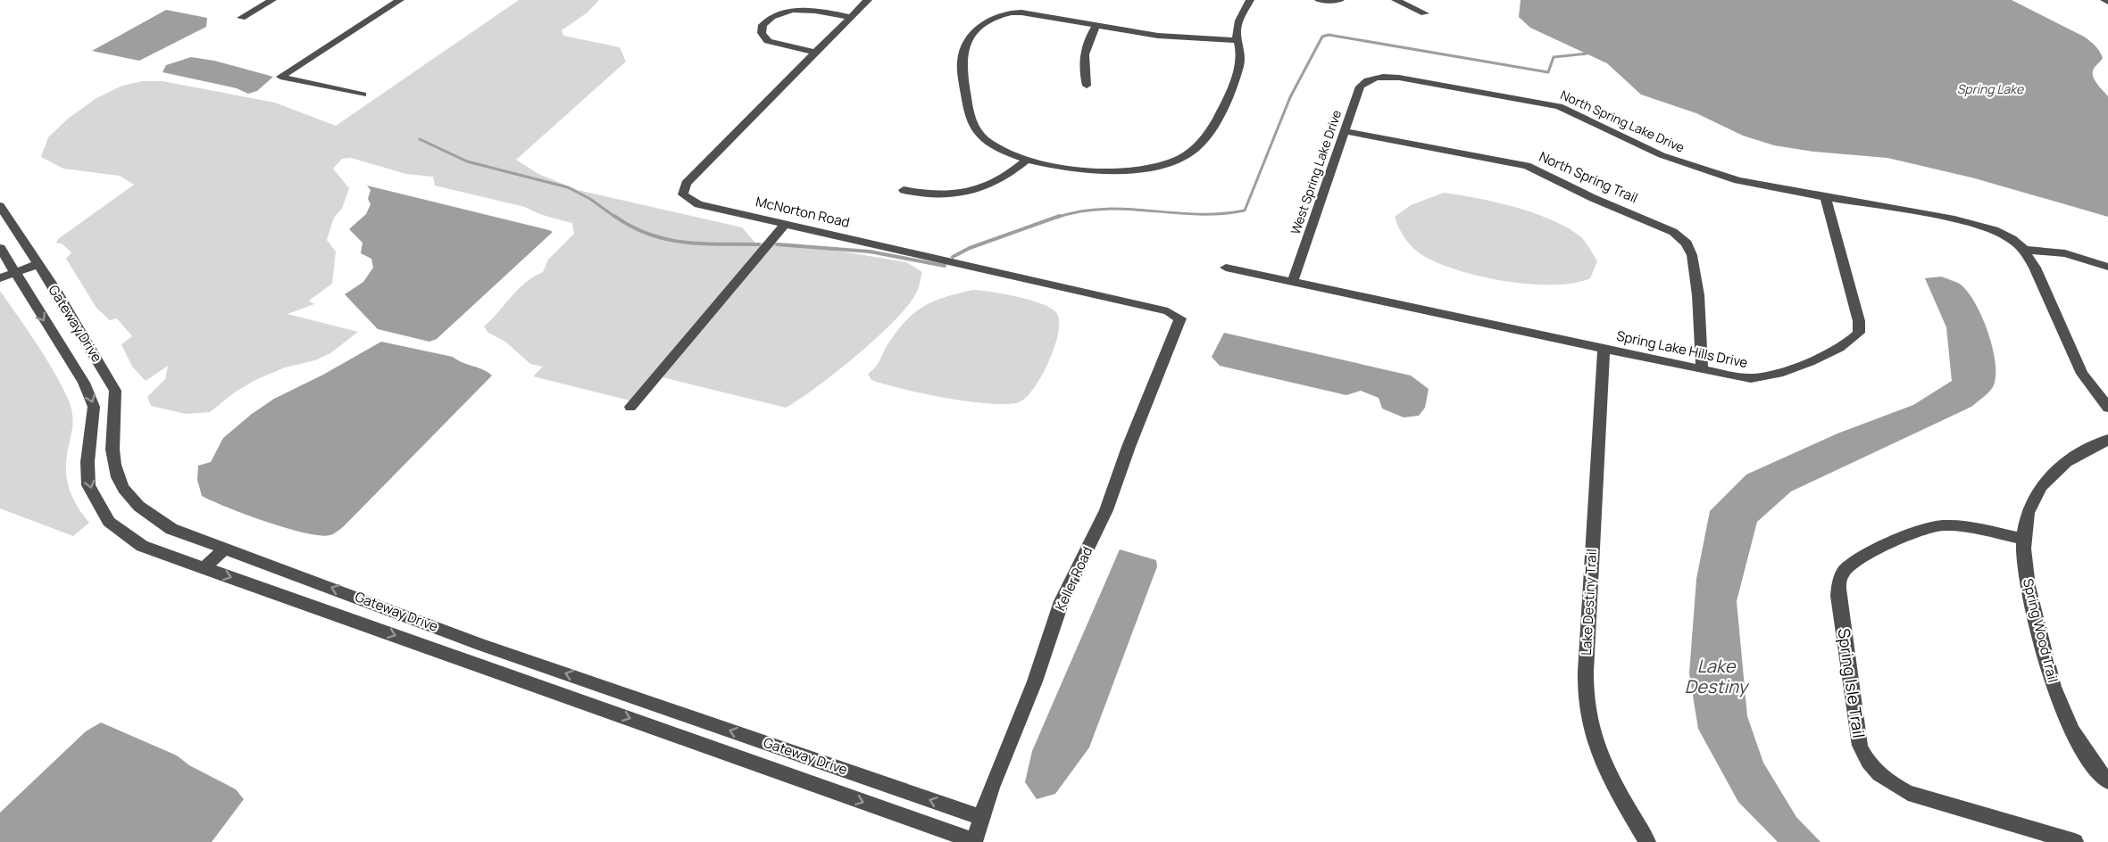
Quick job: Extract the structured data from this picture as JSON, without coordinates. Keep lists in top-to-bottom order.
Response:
{
  "streets": {
    "street": [
      "North Spring Lake Drive",
      "West Spring Lake Drive",
      "North Spring Trail",
      "McNorton Road",
      "Gateway Drive",
      "Spring Lake Hills Drive",
      "Keller Road",
      "Lake Destiny Trail",
      "Spring Wood Trail",
      "Spring Isle Trail"
    ]
  },
  "crossings": [
    ["North Spring Lake Drive", "West Spring Lake Drive"],
    ["North Spring Lake Drive", "Spring Lake Hills Drive"],
    ["West Spring Lake Drive", "North Spring Trail"],
    ["West Spring Lake Drive", "Spring Lake Hills Drive"],
    ["North Spring Trail", "Spring Lake Hills Drive"],
    ["McNorton Road", "Keller Road"],
    ["Gateway Drive", "Keller Road"],
    ["Spring Lake Hills Drive", "Lake Destiny Trail"],
    ["Spring Wood Trail", "Spring Isle Trail"]
  ],
  "water": ["Spring Lake", "Lake Destiny"]
}
